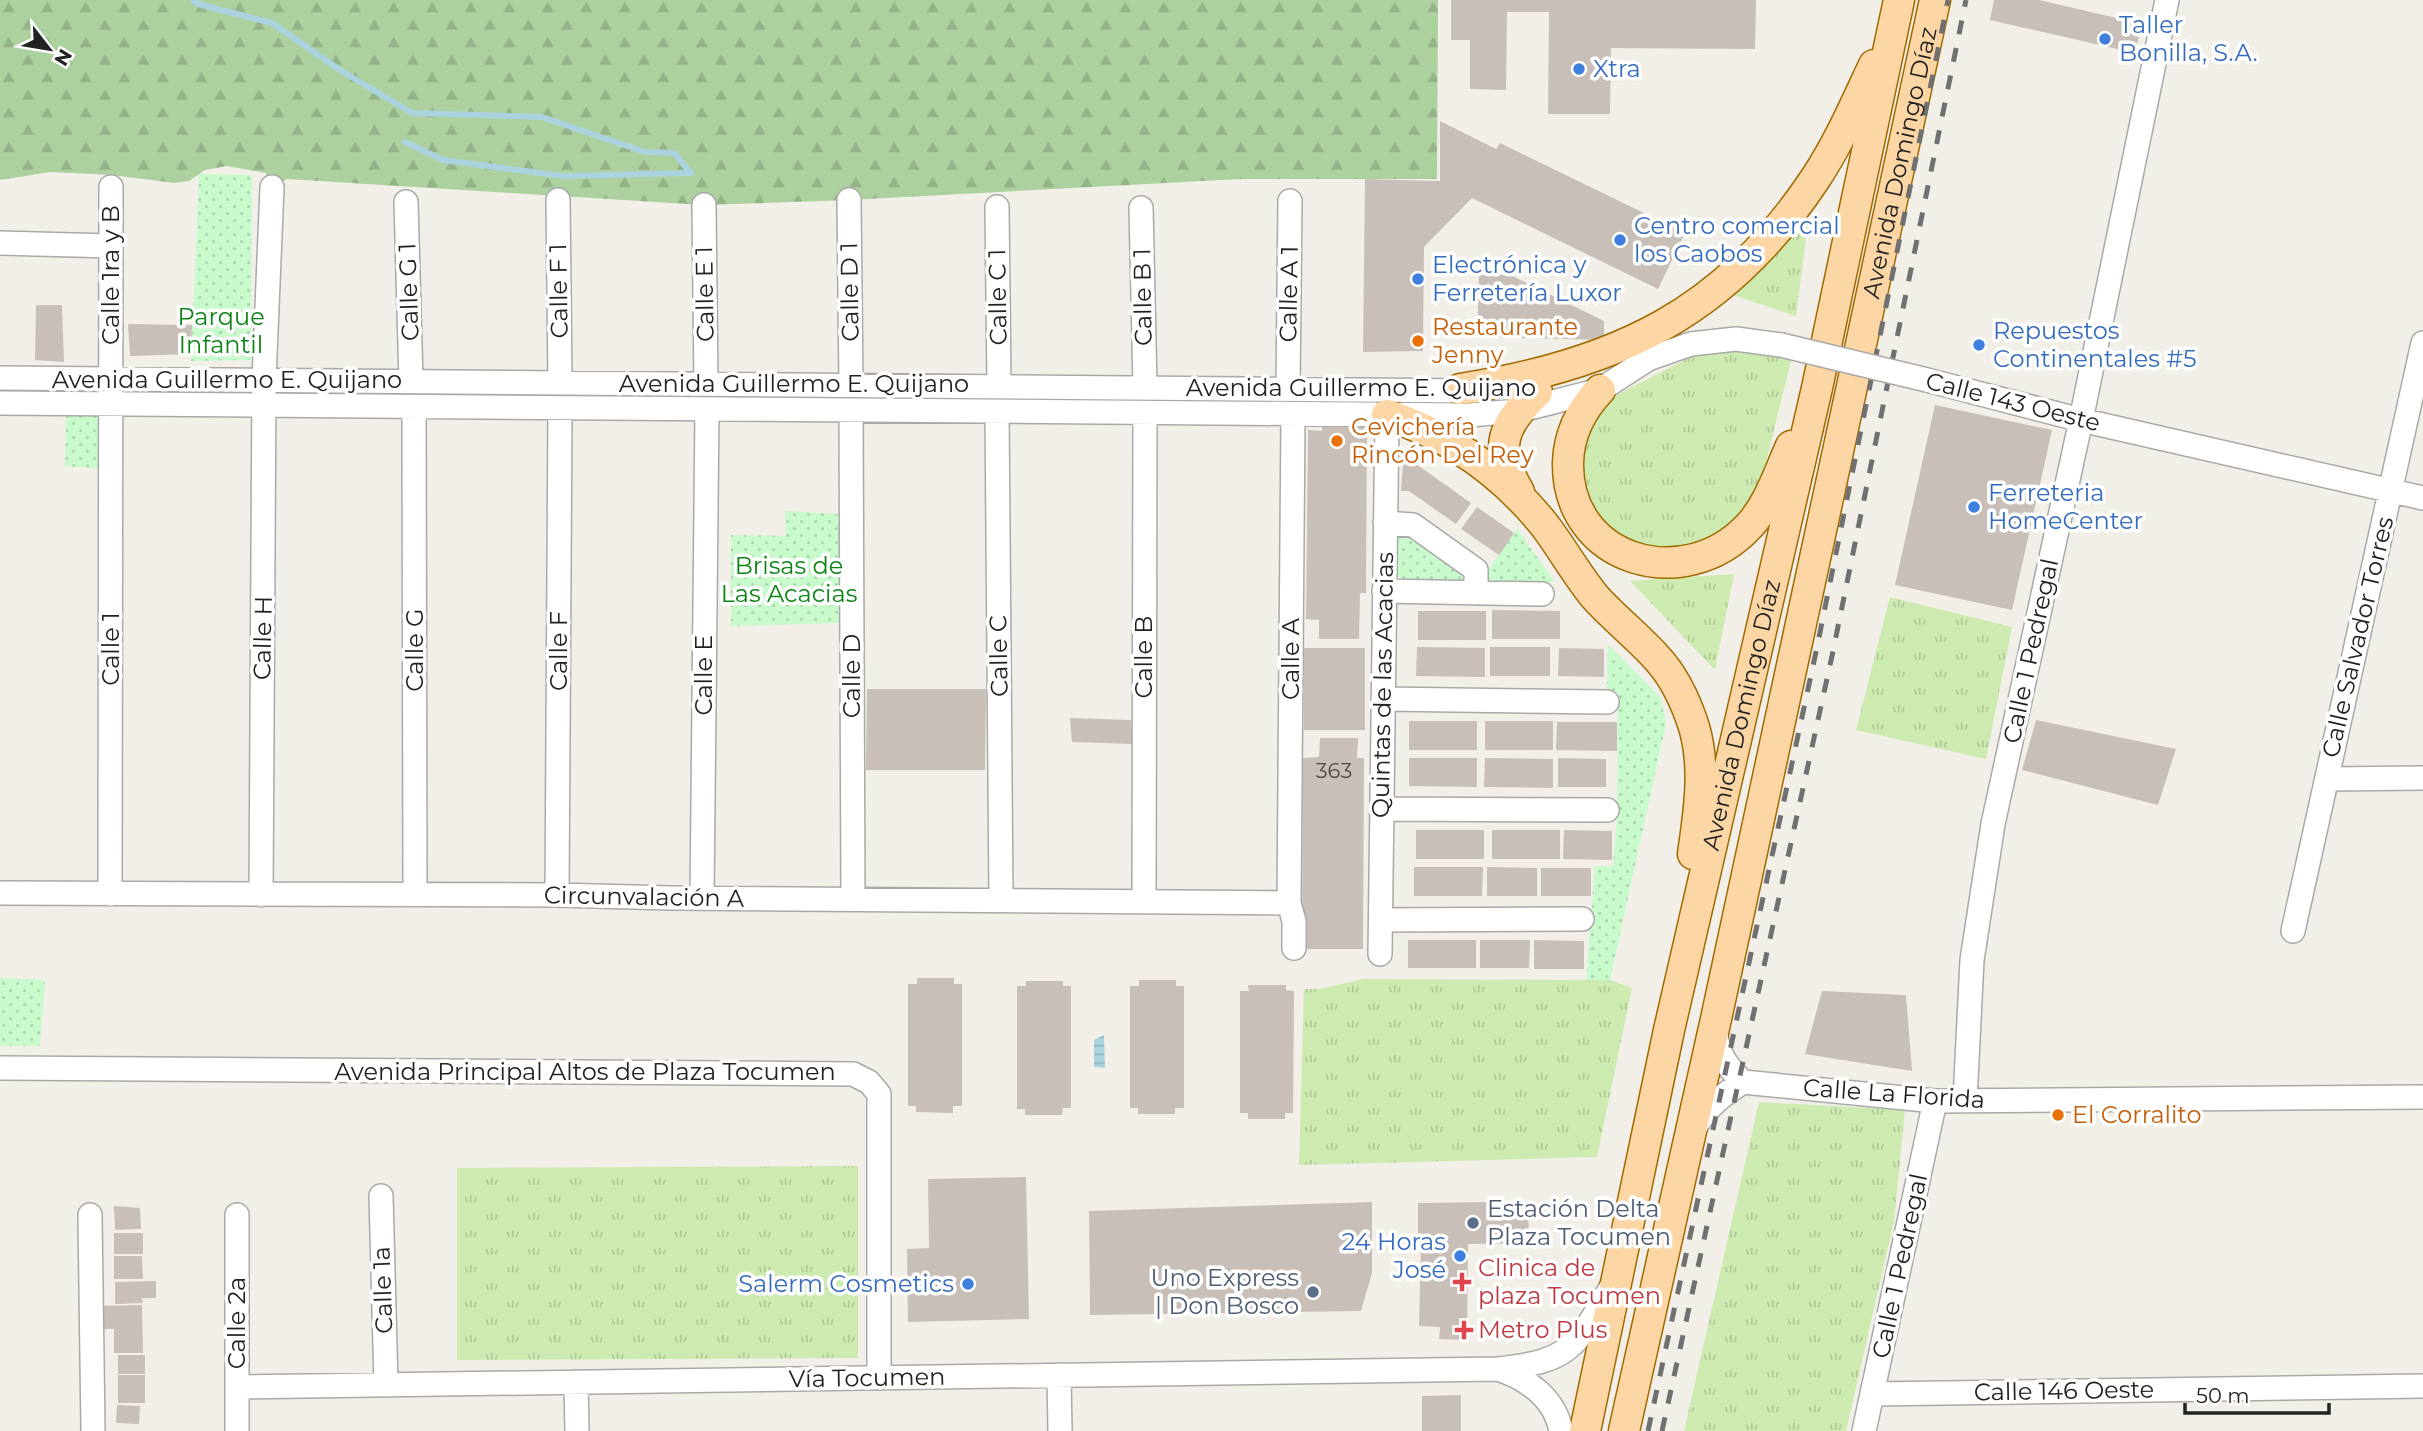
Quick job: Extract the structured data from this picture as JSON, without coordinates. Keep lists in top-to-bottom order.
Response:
{
  "streets": {
    "main road": ["Avenida Domingo Díaz"],
    "street": [
      "Calle 1ra y B",
      "Calle F 1",
      "Calle G 1",
      "Calle D 1",
      "Calle E 1",
      "Calle A 1",
      "Calle C 1",
      "Calle B 1",
      "Avenida Guillermo E. Quijano",
      "Calle 143 Oeste",
      "Calle Salvador Torres",
      "Calle H",
      "Calle 1",
      "Calle G",
      "Calle F",
      "Calle 1 Pedregal",
      "Calle C",
      "Calle B",
      "Calle A",
      "Calle E",
      "Calle D",
      "Quintas de las Acacias",
      "Circunvalación A",
      "Avenida Principal Altos de Plaza Tocumen",
      "Calle La Florida",
      "Calle 1a",
      "Calle 2a",
      "Vía Tocumen",
      "Calle 146 Oeste"
    ]
  },
  "crossings": [
    ["Avenida Domingo Díaz", "Vía Tocumen"],
    ["Calle 1ra y B", "Avenida Guillermo E. Quijano"],
    ["Calle 1ra y B", "Calle 1"],
    ["Calle F 1", "Avenida Guillermo E. Quijano"],
    ["Calle G 1", "Avenida Guillermo E. Quijano"],
    ["Calle D 1", "Avenida Guillermo E. Quijano"],
    ["Calle E 1", "Avenida Guillermo E. Quijano"],
    ["Calle A 1", "Avenida Guillermo E. Quijano"],
    ["Calle C 1", "Avenida Guillermo E. Quijano"],
    ["Calle B 1", "Avenida Guillermo E. Quijano"],
    ["Avenida Guillermo E. Quijano", "Calle 143 Oeste"],
    ["Avenida Guillermo E. Quijano", "Calle H"],
    ["Avenida Guillermo E. Quijano", "Calle 1"],
    ["Avenida Guillermo E. Quijano", "Calle G"],
    ["Avenida Guillermo E. Quijano", "Calle F"],
    ["Avenida Guillermo E. Quijano", "Calle C"],
    ["Avenida Guillermo E. Quijano", "Calle B"],
    ["Avenida Guillermo E. Quijano", "Calle A"],
    ["Avenida Guillermo E. Quijano", "Calle E"],
    ["Avenida Guillermo E. Quijano", "Calle D"],
    ["Avenida Guillermo E. Quijano", "Quintas de las Acacias"],
    ["Calle 143 Oeste", "Calle Salvador Torres"],
    ["Calle 143 Oeste", "Calle 1 Pedregal"],
    ["Calle H", "Circunvalación A"],
    ["Calle 1", "Circunvalación A"],
    ["Calle G", "Circunvalación A"],
    ["Calle F", "Circunvalación A"],
    ["Calle 1 Pedregal", "Calle La Florida"],
    ["Calle 1 Pedregal", "Calle 146 Oeste"],
    ["Calle C", "Circunvalación A"],
    ["Calle B", "Circunvalación A"],
    ["Calle A", "Circunvalación A"],
    ["Calle E", "Circunvalación A"],
    ["Calle D", "Circunvalación A"],
    ["Avenida Principal Altos de Plaza Tocumen", "Vía Tocumen"],
    ["Calle 1a", "Vía Tocumen"],
    ["Calle 2a", "Vía Tocumen"]
  ],
  "parks": ["Parque Infantil", "Brisas de Las Acacias"],
  "places": {
    "other": [
      "Taller Bonilla, S.A.",
      "Xtra",
      "Centro comercial los Caobos",
      "Electrónica y Ferretería Luxor",
      "Restaurante Jenny",
      "Repuestos Continentales #5",
      "Cevichería Rincón Del Rey",
      "Ferreteria HomeCenter",
      "El Corralito",
      "Estación Delta Plaza Tocumen",
      "24 Horas José",
      "Salerm Cosmetics",
      "Uno Express | Don Bosco"
    ],
    "health": ["Clinica de plaza Tocumen", "Metro Plus"]
  },
  "house_numbers": ["363"],
  "scale_bar": "50 m",
  "north": "bottom right"
}
